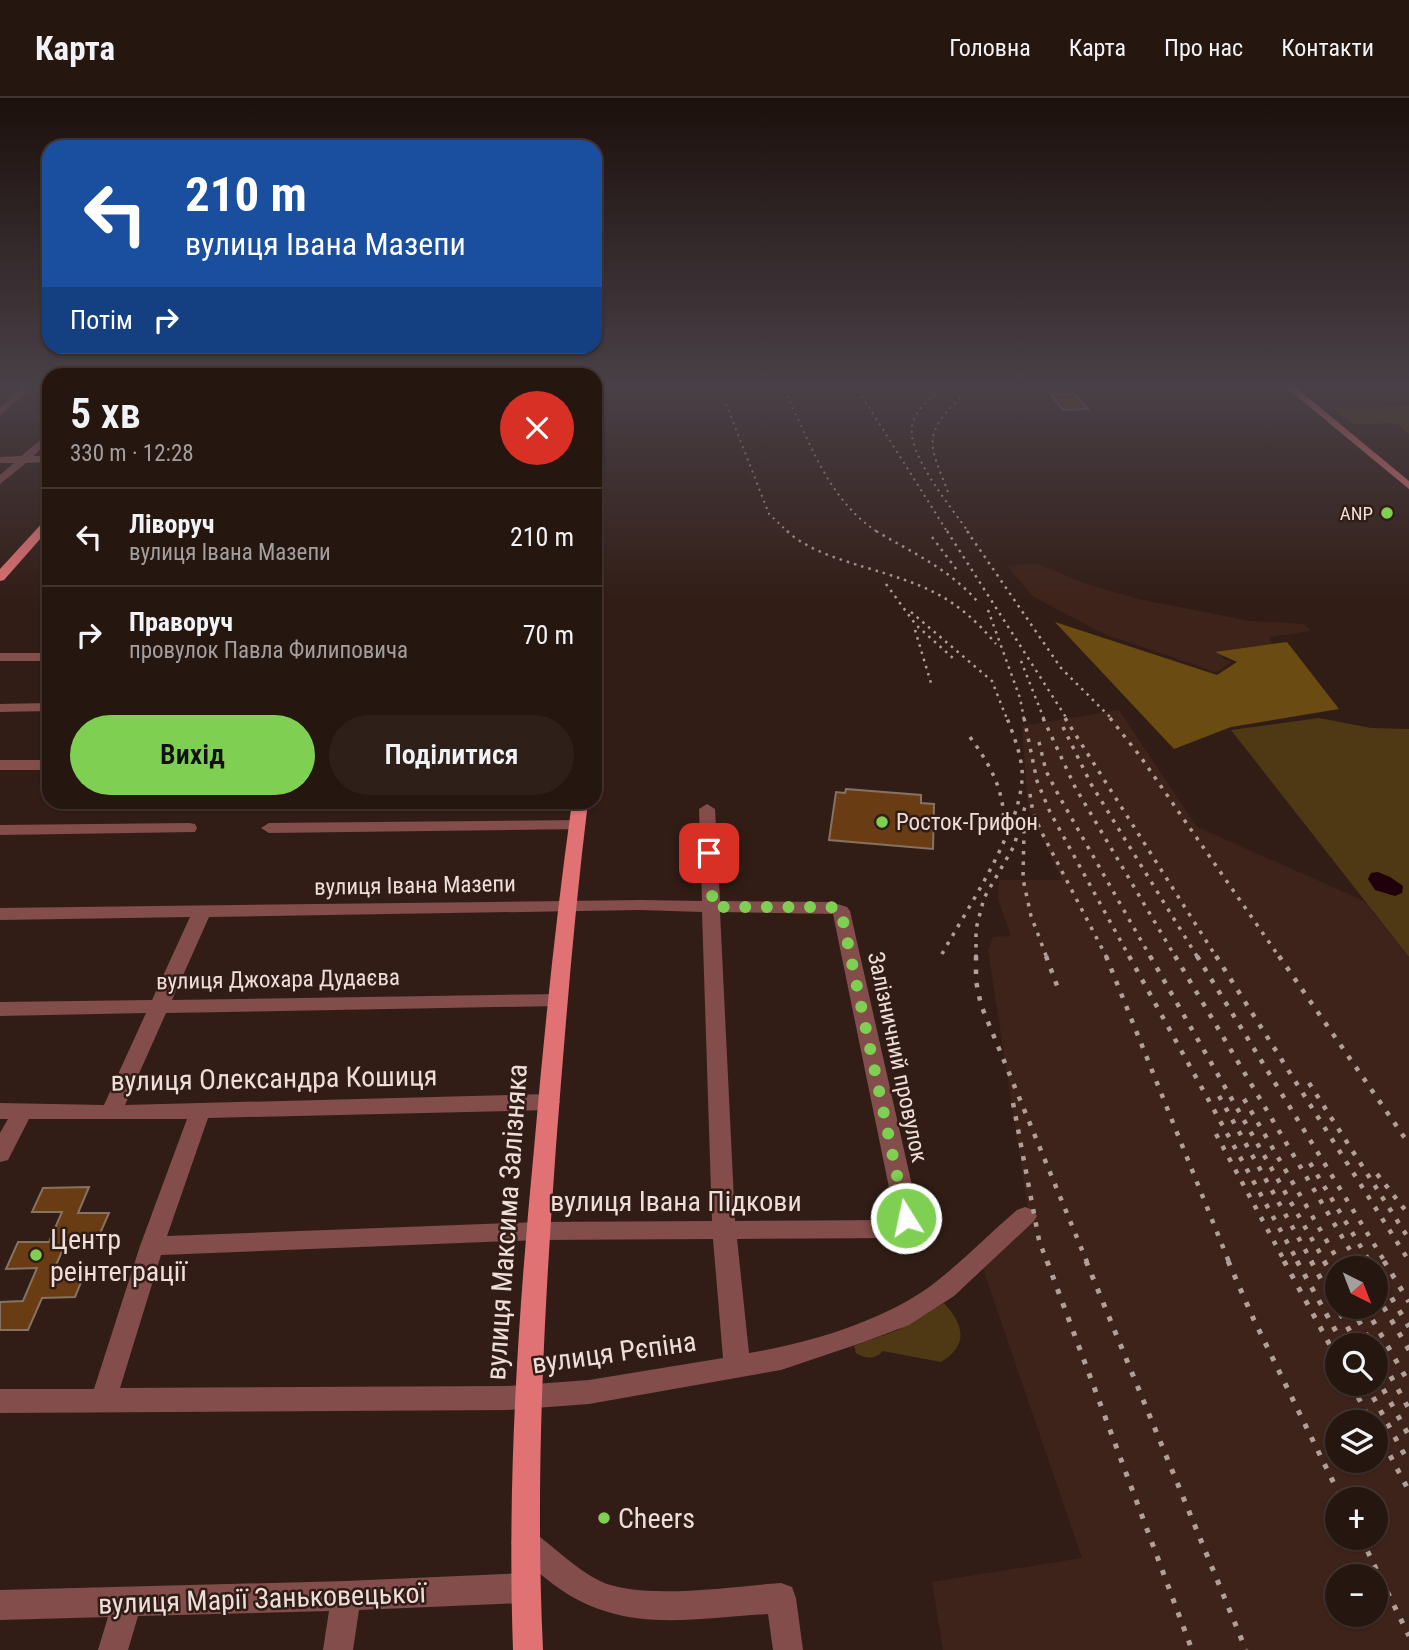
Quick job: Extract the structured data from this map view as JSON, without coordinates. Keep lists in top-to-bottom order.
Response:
{
  "streets": {
    "main road": ["вулиця Максима Залізняка"],
    "street": [
      "вулиця Івана Мазепи",
      "вулиця Джохара Дудаєва",
      "Залізничний провулок",
      "вулиця Олександра Кошиця",
      "вулиця Івана Підкови",
      "вулиця Рєпіна",
      "вулиця Марії Заньковецької"
    ]
  },
  "crossings": [
    ["вулиця Івана Мазепи", "Залізничний провулок"],
    ["вулиця Івана Мазепи", "вулиця Максима Залізняка"],
    ["вулиця Джохара Дудаєва", "вулиця Максима Залізняка"],
    ["Залізничний провулок", "вулиця Івана Підкови"],
    ["вулиця Олександра Кошиця", "вулиця Максима Залізняка"],
    ["вулиця Івана Підкови", "вулиця Максима Залізняка"],
    ["вулиця Максима Залізняка", "вулиця Рєпіна"],
    ["вулиця Максима Залізняка", "вулиця Марії Заньковецької"]
  ],
  "places": [
    "ANP",
    "Росток-Грифон",
    "Центр реінтеграції",
    "Cheers"
  ],
  "north": "bottom right",
  "page": {
    "header": "Карта",
    "nav": [
      "Головна",
      "Карта",
      "Про нас",
      "Контакти"
    ],
    "turn": ["210 m", "вулиця Івана Мазепи"],
    "then": "Потім",
    "heading": ["5 хв", "330 m · 12:28"],
    "list": [
      {
        "name": "Ліворуч",
        "note": "вулиця Івана Мазепи",
        "value": "210 m"
      },
      {
        "name": "Праворуч",
        "note": "провулок Павла Филиповича",
        "value": "70 m"
      }
    ],
    "buttons": ["Вихід", "Поділитися"],
    "map_buttons": ["+", "−"]
  }
}
